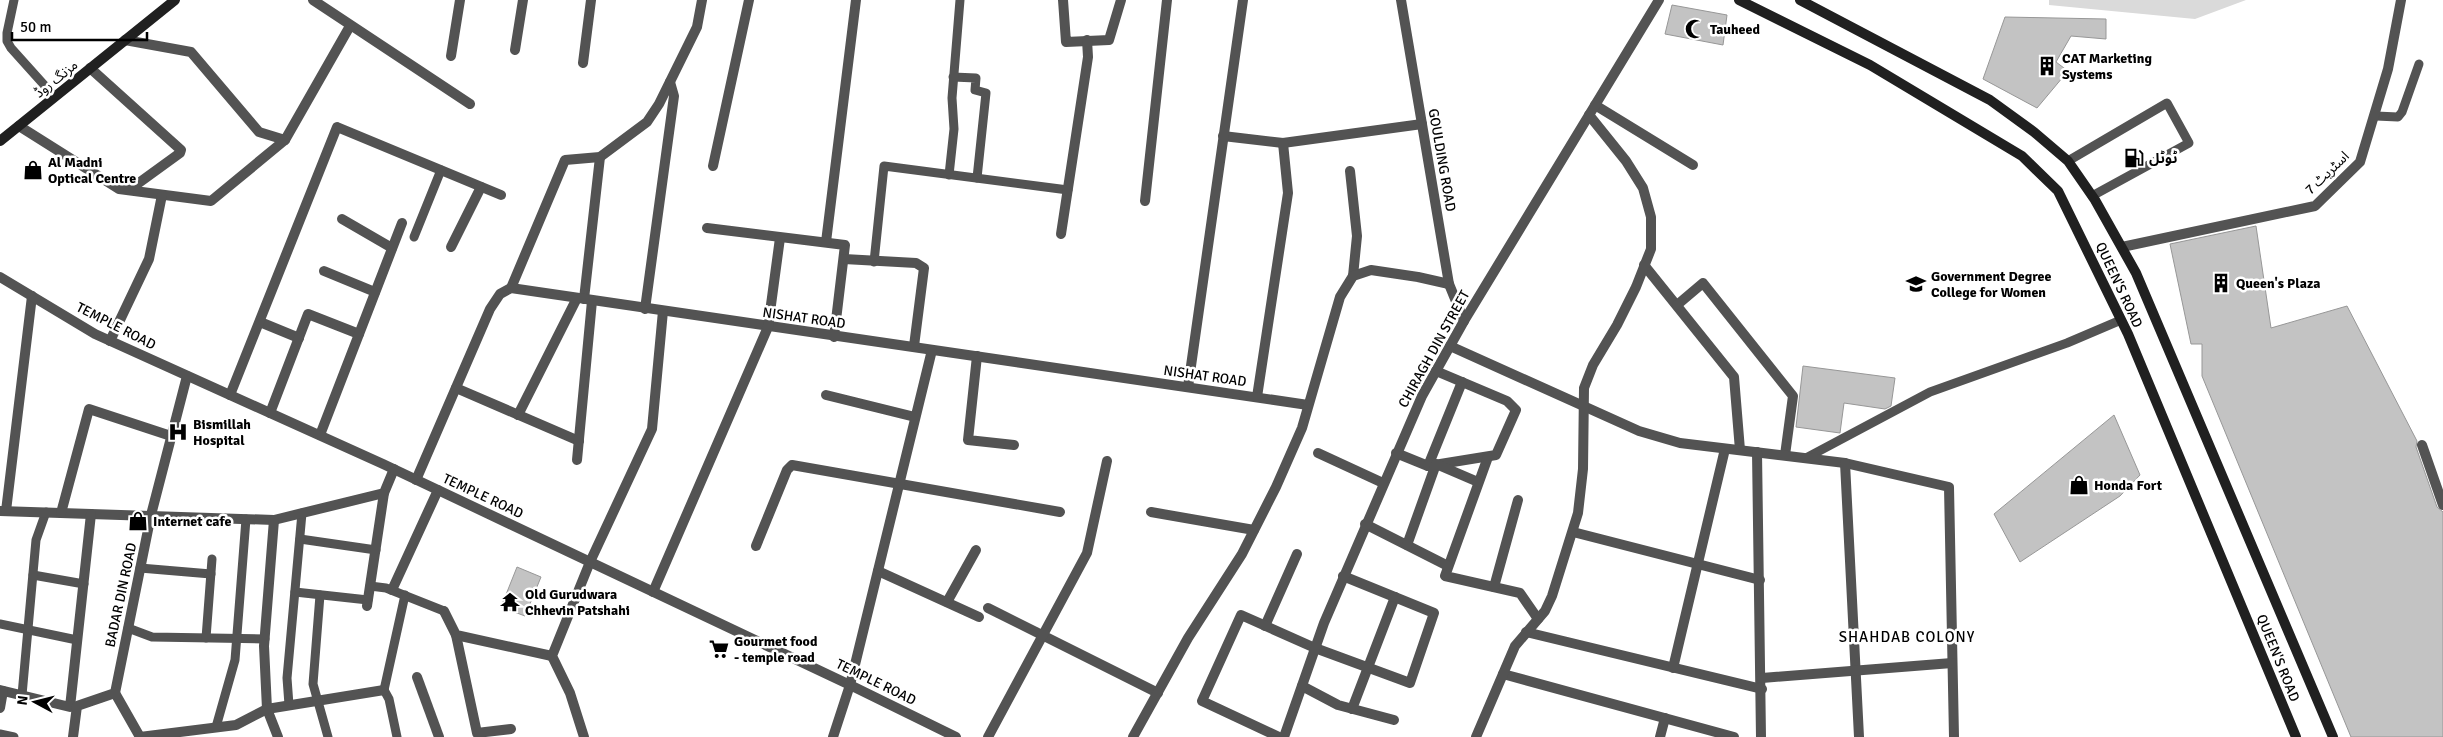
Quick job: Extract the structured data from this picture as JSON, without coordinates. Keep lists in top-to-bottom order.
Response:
{
  "streets": {
    "main road": ["مزنگ روڈ", "QUEEN'S ROAD"],
    "street": [
      "GOULDING ROAD",
      "اسٹریٹ 7",
      "NISHAT ROAD",
      "TEMPLE ROAD",
      "CHIRAGH DIN STREET",
      "BADAR DIN ROAD"
    ]
  },
  "crossings": [
    ["GOULDING ROAD", "CHIRAGH DIN STREET"],
    ["اسٹریٹ 7", "QUEEN'S ROAD"],
    ["TEMPLE ROAD", "BADAR DIN ROAD"]
  ],
  "districts": ["SHAHDAB COLONY"],
  "places": {
    "mosque": ["Tauheed"],
    "building": ["CAT Marketing Systems", "Queen's Plaza"],
    "fuel station": ["ٹوٹل"],
    "shop": ["Al Madni Optical Centre", "Honda Fort", "Internet cafe"],
    "school or university": ["Government Degree College for Women"],
    "hospital": ["Bismillah Hospital"],
    "temple": ["Old Gurudwara Chhevin Patshahi"],
    "supermarket": ["Gourmet food - temple road"]
  },
  "scale_bar": "50 m",
  "north": "left"
}
